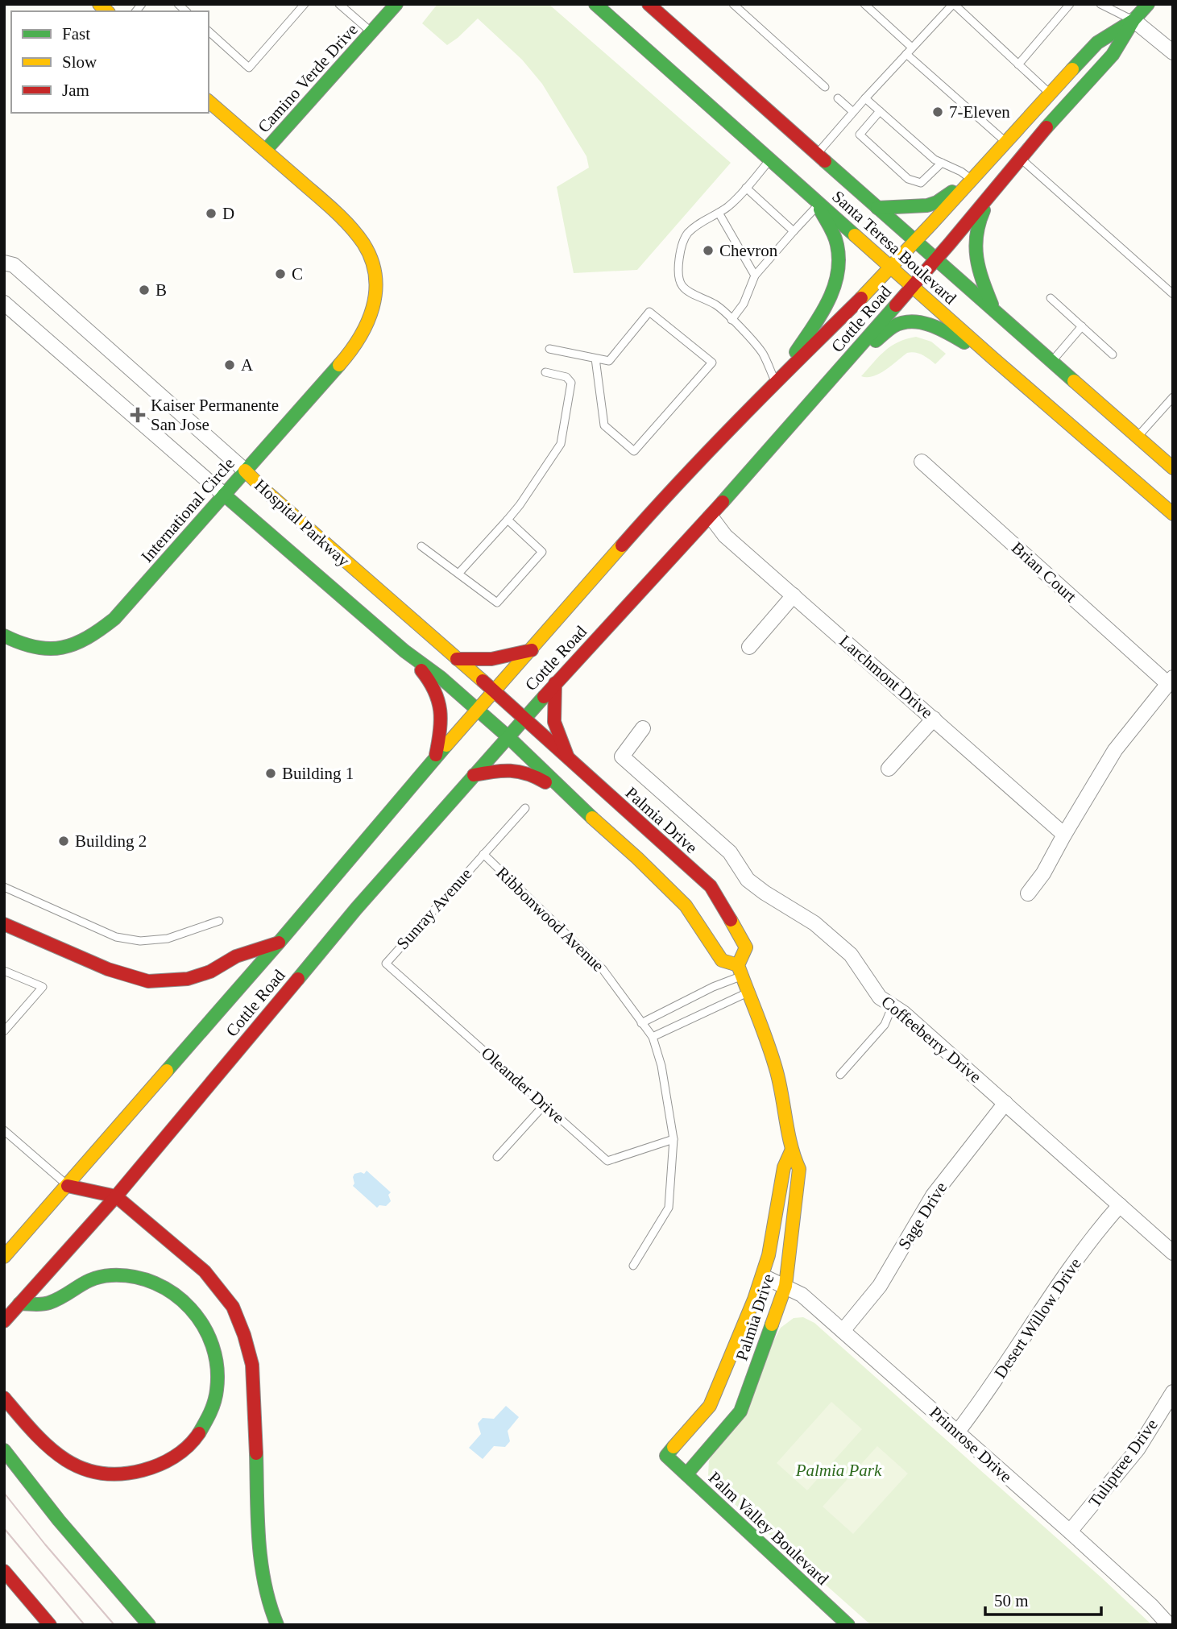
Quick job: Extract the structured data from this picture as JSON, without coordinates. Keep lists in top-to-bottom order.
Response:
{
  "streets": {
    "main road": [
      "Camino Verde Drive",
      "Santa Teresa Boulevard",
      "Cottle Road",
      "International Circle",
      "Hospital Parkway",
      "Palmia Drive",
      "Palm Valley Boulevard"
    ],
    "street": [
      "Brian Court",
      "Larchmont Drive",
      "Coffeeberry Drive",
      "Sage Drive",
      "Desert Willow Drive",
      "Primrose Drive",
      "Tuliptree Drive"
    ],
    "lane": ["Sunray Avenue", "Ribbonwood Avenue", "Oleander Drive"]
  },
  "crossings": [
    ["Camino Verde Drive", "International Circle"],
    ["Santa Teresa Boulevard", "Cottle Road"],
    ["Cottle Road", "Hospital Parkway"],
    ["Cottle Road", "Larchmont Drive"],
    ["Cottle Road", "Palmia Drive"],
    ["International Circle", "Hospital Parkway"],
    ["Hospital Parkway", "Palmia Drive"],
    ["Palmia Drive", "Primrose Drive"],
    ["Palmia Drive", "Palm Valley Boulevard"],
    ["Sunray Avenue", "Ribbonwood Avenue"],
    ["Sunray Avenue", "Oleander Drive"],
    ["Ribbonwood Avenue", "Oleander Drive"],
    ["Coffeeberry Drive", "Sage Drive"],
    ["Coffeeberry Drive", "Desert Willow Drive"],
    ["Sage Drive", "Primrose Drive"],
    ["Desert Willow Drive", "Primrose Drive"],
    ["Primrose Drive", "Tuliptree Drive"]
  ],
  "parks": ["Palmia Park"],
  "places": {
    "other": [
      "7-Eleven",
      "D",
      "Chevron",
      "C",
      "B",
      "A",
      "Building 1",
      "Building 2"
    ],
    "health": ["Kaiser Permanente San Jose"]
  },
  "legend": ["Fast", "Slow", "Jam"],
  "scale_bar": "50 m"
}
